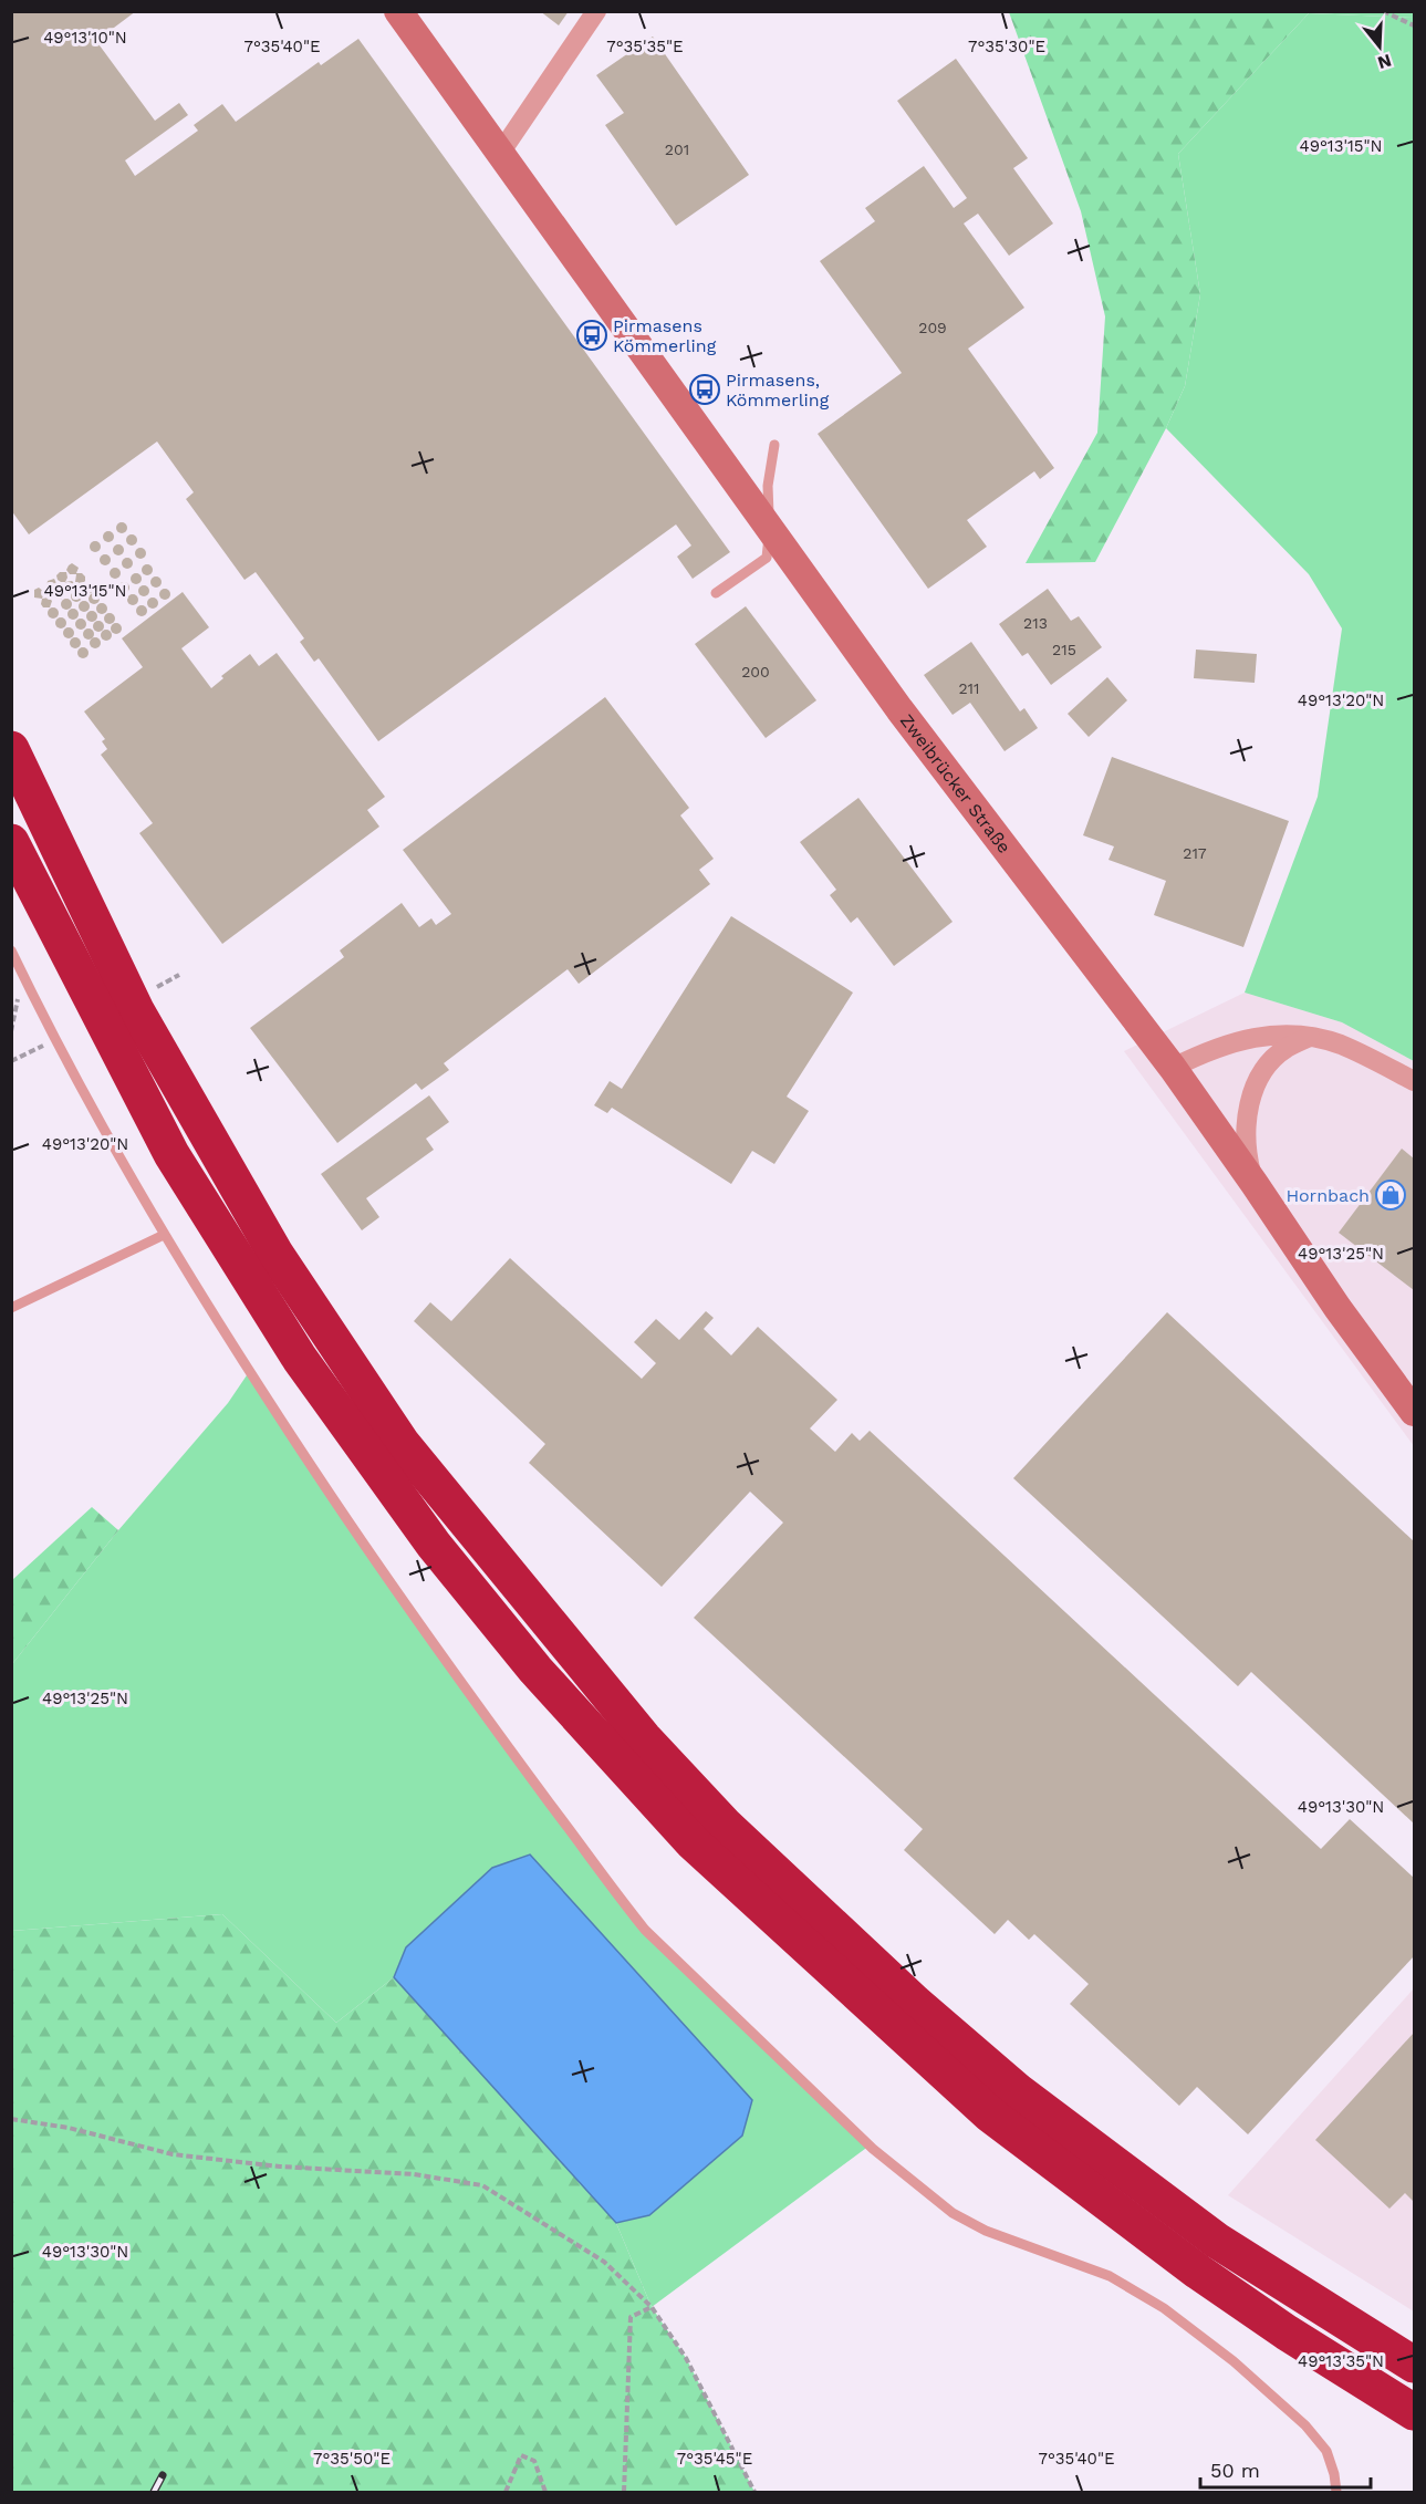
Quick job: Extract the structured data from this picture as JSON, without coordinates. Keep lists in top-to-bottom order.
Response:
{
  "streets": {
    "street": ["Zweibrücker Straße"]
  },
  "places": {
    "bus stop": ["Pirmasens Kömmerling", "Pirmasens, Kömmerling"],
    "shop": ["Hornbach"]
  },
  "house_numbers": [
    "201",
    "209",
    "213",
    "215",
    "200",
    "211",
    "217"
  ],
  "scale_bar": "50 m",
  "north": "bottom",
  "coordinates": [
    "49°13'10\"N",
    "7°35'40\"E",
    "7°35'35\"E",
    "7°35'30\"E",
    "49°13'15\"N",
    "49°13'20\"N",
    "49°13'25\"N",
    "49°13'30\"N",
    "49°13'35\"N",
    "7°35'50\"E",
    "7°35'45\"E"
  ]
}
